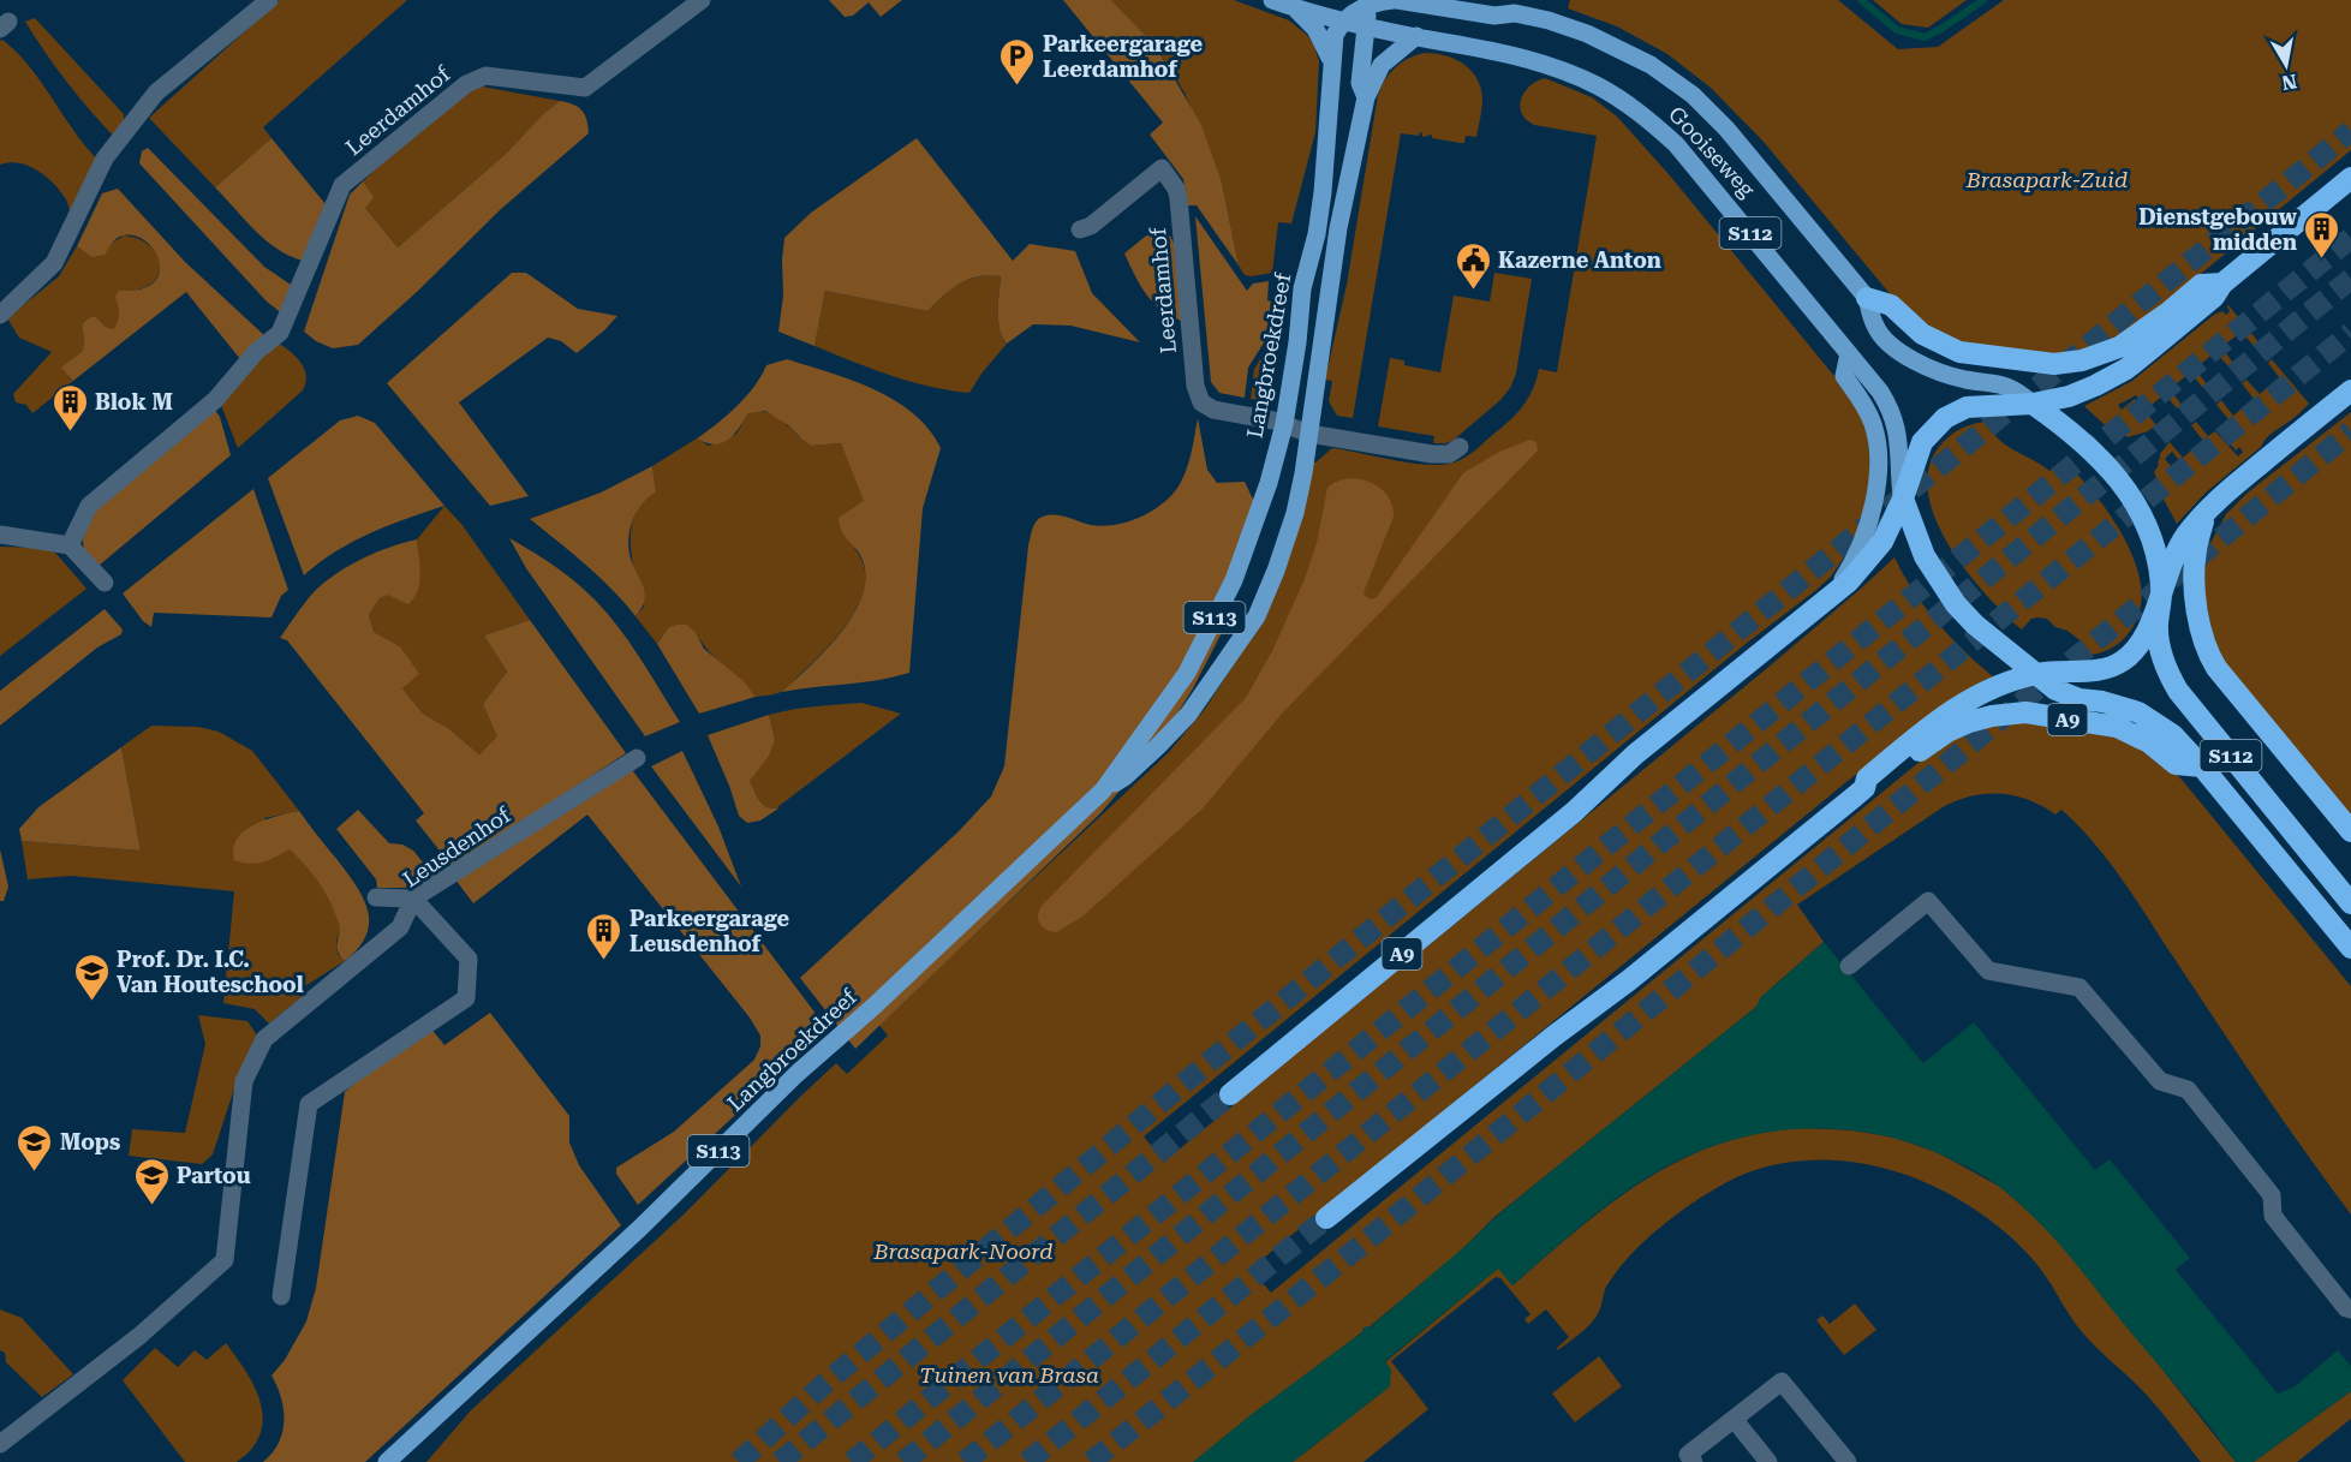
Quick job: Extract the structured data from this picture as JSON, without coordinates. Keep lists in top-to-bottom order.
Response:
{
  "streets": {
    "highway": ["S112", "A9"],
    "main road": ["Gooiseweg", "Langbroekdreef", "S113"],
    "street": ["Leerdamhof", "Leusdenhof"]
  },
  "crossings": [
    ["Leerdamhof", "Langbroekdreef"],
    ["Gooiseweg", "S112"],
    ["Gooiseweg", "S113"],
    ["Gooiseweg", "A9"],
    ["S112", "Langbroekdreef"],
    ["S112", "S113"],
    ["S112", "A9"],
    ["Langbroekdreef", "S113"]
  ],
  "parks": ["Brasapark-Zuid", "Brasapark-Noord", "Tuinen van Brasa"],
  "places": {
    "parking": ["Parkeergarage Leerdamhof"],
    "building": ["Dienstgebouw midden", "Blok M", "Parkeergarage Leusdenhof"],
    "public building": ["Kazerne Anton"],
    "school or university": ["Prof. Dr. I.C. Van Houteschool", "Mops", "Partou"]
  },
  "north": "bottom"
}
